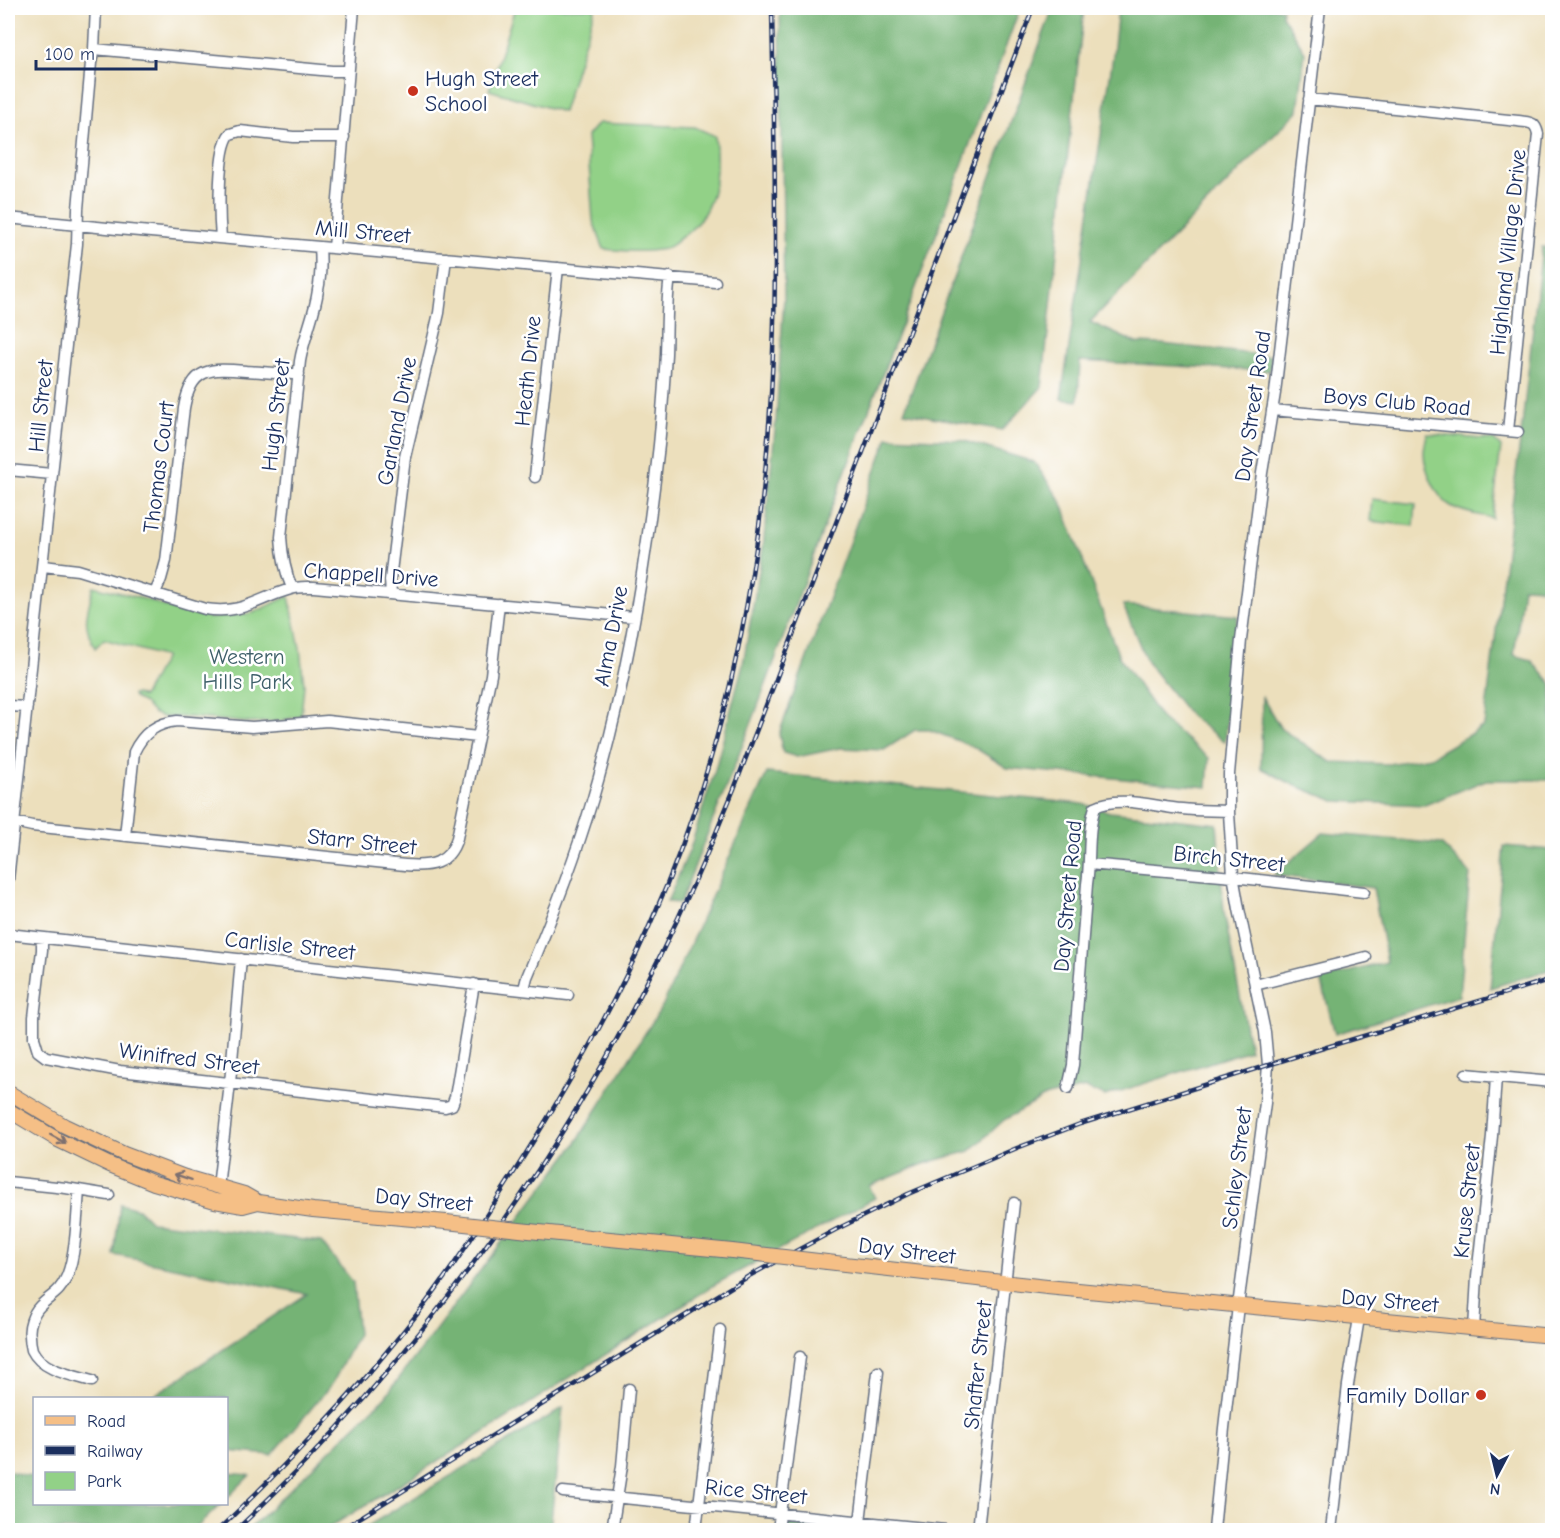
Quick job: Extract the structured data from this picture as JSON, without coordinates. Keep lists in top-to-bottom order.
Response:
{
  "streets": {
    "main road": ["Day Street"],
    "street": [
      "Mill Street",
      "Highland Village Drive",
      "Heath Drive",
      "Boys Club Road",
      "Hill Street",
      "Day Street Road",
      "Hugh Street",
      "Garland Drive",
      "Thomas Court",
      "Chappell Drive",
      "Alma Drive",
      "Starr Street",
      "Birch Street",
      "Carlisle Street",
      "Winifred Street",
      "Schley Street",
      "Kruse Street",
      "Shafter Street",
      "Rice Street"
    ]
  },
  "crossings": [
    ["Mill Street", "Heath Drive"],
    ["Mill Street", "Hill Street"],
    ["Mill Street", "Hugh Street"],
    ["Mill Street", "Garland Drive"],
    ["Mill Street", "Alma Drive"],
    ["Highland Village Drive", "Boys Club Road"],
    ["Highland Village Drive", "Day Street Road"],
    ["Boys Club Road", "Day Street Road"],
    ["Hill Street", "Chappell Drive"],
    ["Hill Street", "Starr Street"],
    ["Day Street Road", "Birch Street"],
    ["Day Street Road", "Schley Street"],
    ["Hugh Street", "Thomas Court"],
    ["Hugh Street", "Chappell Drive"],
    ["Garland Drive", "Chappell Drive"],
    ["Thomas Court", "Chappell Drive"],
    ["Chappell Drive", "Alma Drive"],
    ["Chappell Drive", "Starr Street"],
    ["Alma Drive", "Carlisle Street"],
    ["Birch Street", "Schley Street"],
    ["Carlisle Street", "Winifred Street"],
    ["Schley Street", "Day Street"],
    ["Day Street", "Kruse Street"],
    ["Day Street", "Shafter Street"]
  ],
  "parks": ["Western Hills Park"],
  "places": ["Hugh Street School", "Family Dollar"],
  "legend": ["Road", "Railway", "Park"],
  "scale_bar": "100 m",
  "north": "bottom"
}
